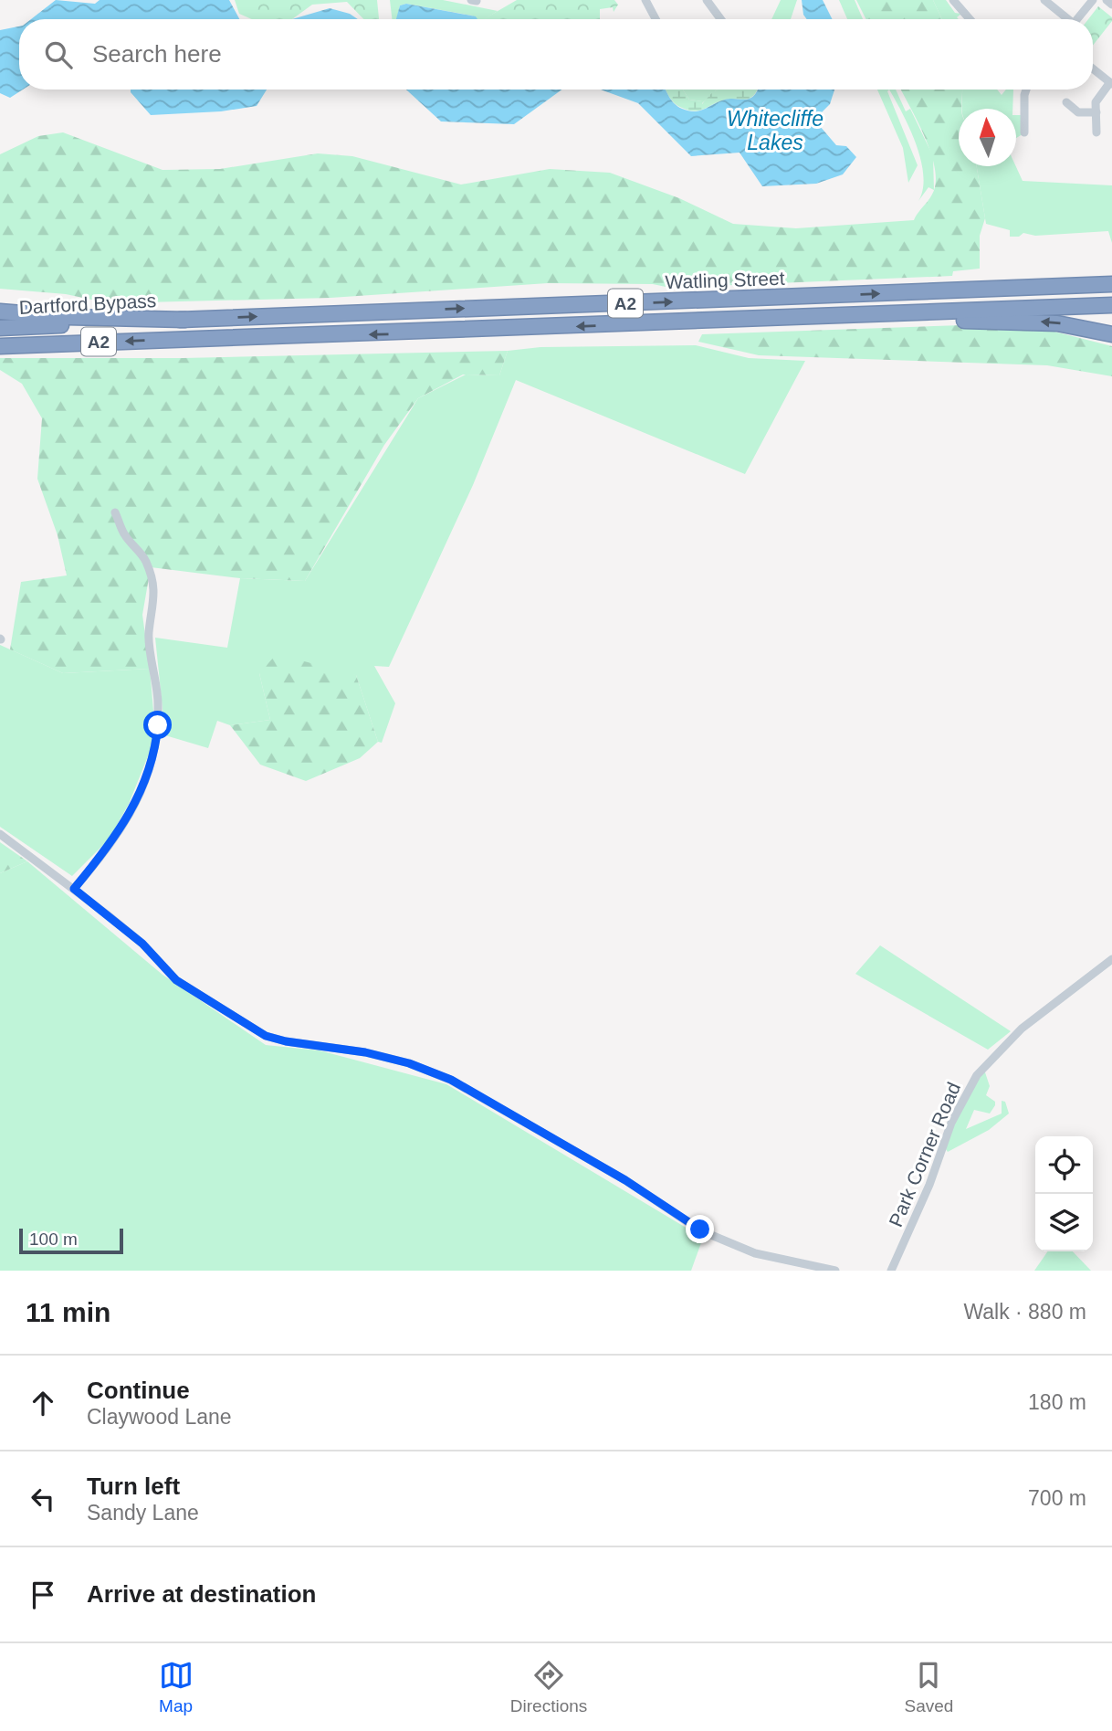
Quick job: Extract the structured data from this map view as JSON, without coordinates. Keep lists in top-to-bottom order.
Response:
{
  "streets": {
    "highway": ["Watling Street", "A2", "Dartford Bypass"],
    "street": ["Park Corner Road"]
  },
  "crossings": [
    ["Watling Street", "A2"],
    ["Watling Street", "Dartford Bypass"],
    ["A2", "Dartford Bypass"]
  ],
  "water": ["Whitecliffe Lakes"],
  "scale_bar": "100 m",
  "north": "top",
  "page": {
    "search": "Search here",
    "scale": "100 m",
    "heading": ["11 min", "Walk · 880 m"],
    "list": [
      ["Continue", "Claywood Lane", "180 m"],
      ["Turn left", "Sandy Lane", "700 m"],
      "Arrive at destination"
    ],
    "nav": ["Map", "Directions", "Saved"]
  }
}
